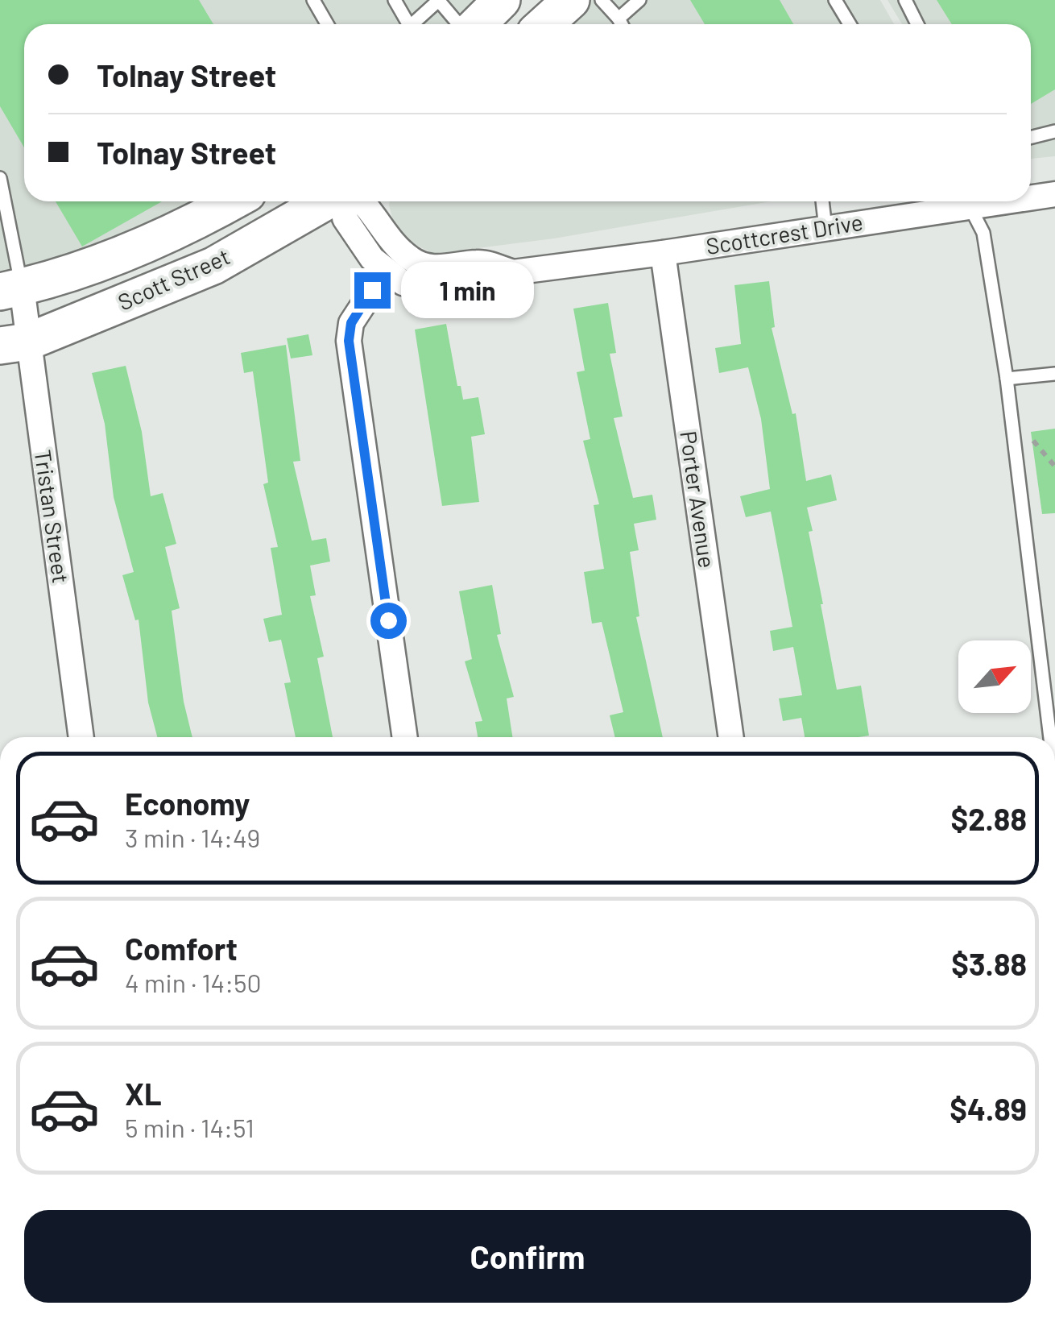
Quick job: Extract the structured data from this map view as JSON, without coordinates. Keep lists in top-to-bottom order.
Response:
{
  "streets": {
    "main road": ["Scott Street"],
    "street": ["Scottcrest Drive", "Porter Avenue", "Tristan Street"]
  },
  "crossings": [
    ["Scottcrest Drive", "Porter Avenue"],
    ["Scott Street", "Tristan Street"]
  ],
  "north": "top right",
  "page": {
    "banner": ["Tolnay Street", "Tolnay Street"],
    "bubble": "1 min",
    "list": [
      {
        "name": "Economy",
        "note": "3 min · 14:49",
        "value": "$2.88"
      },
      {
        "name": "Comfort",
        "note": "4 min · 14:50",
        "value": "$3.88"
      },
      {
        "name": "XL",
        "note": "5 min · 14:51",
        "value": "$4.89"
      }
    ],
    "buttons": "Confirm"
  }
}
